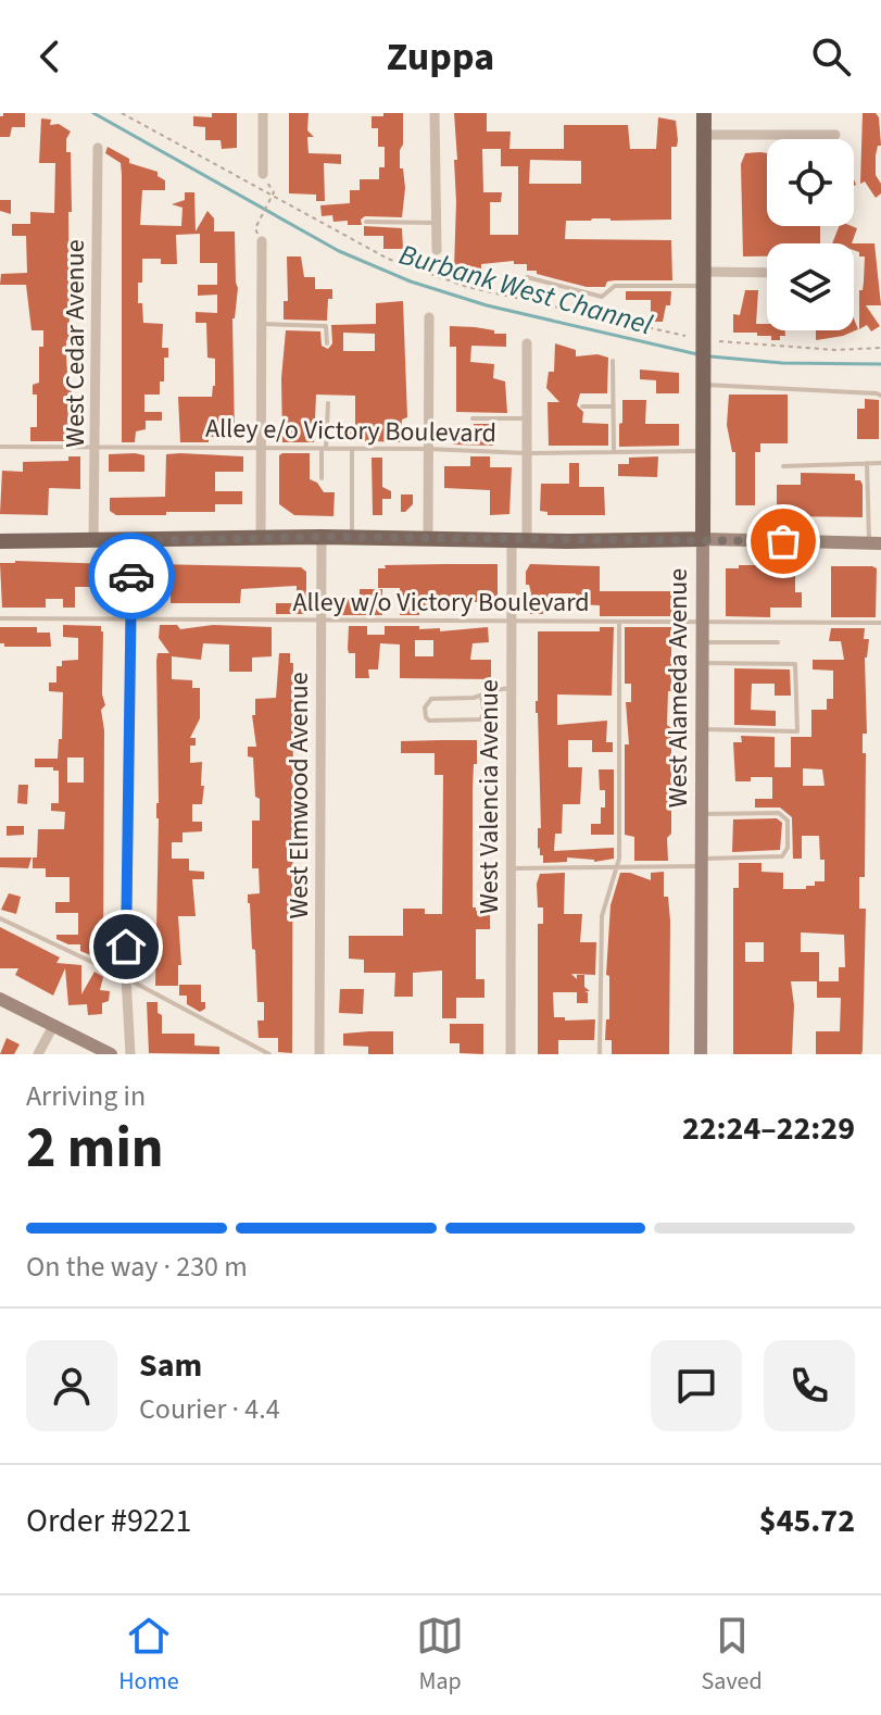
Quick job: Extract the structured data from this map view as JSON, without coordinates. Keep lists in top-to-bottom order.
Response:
{
  "streets": {
    "main road": ["West Alameda Avenue"],
    "street": ["West Cedar Avenue", "West Elmwood Avenue", "West Valencia Avenue"],
    "lane": ["Alley e/o Victory Boulevard", "Alley w/o Victory Boulevard"]
  },
  "crossings": [
    ["West Cedar Avenue", "Alley e/o Victory Boulevard"],
    ["Alley e/o Victory Boulevard", "West Alameda Avenue"],
    ["Alley e/o Victory Boulevard", "West Valencia Avenue"],
    ["Alley w/o Victory Boulevard", "West Alameda Avenue"],
    ["Alley w/o Victory Boulevard", "West Elmwood Avenue"],
    ["Alley w/o Victory Boulevard", "West Valencia Avenue"]
  ],
  "water": ["Burbank West Channel"],
  "page": {
    "header": "Zuppa",
    "heading": ["2 min", "Arriving in", "22:24–22:29"],
    "panel": [
      "Sam",
      "Courier · 4.4",
      "Order #9221",
      "$45.72"
    ],
    "bar": "On the way · 230 m",
    "tabs": ["Home", "Map", "Saved"]
  }
}
